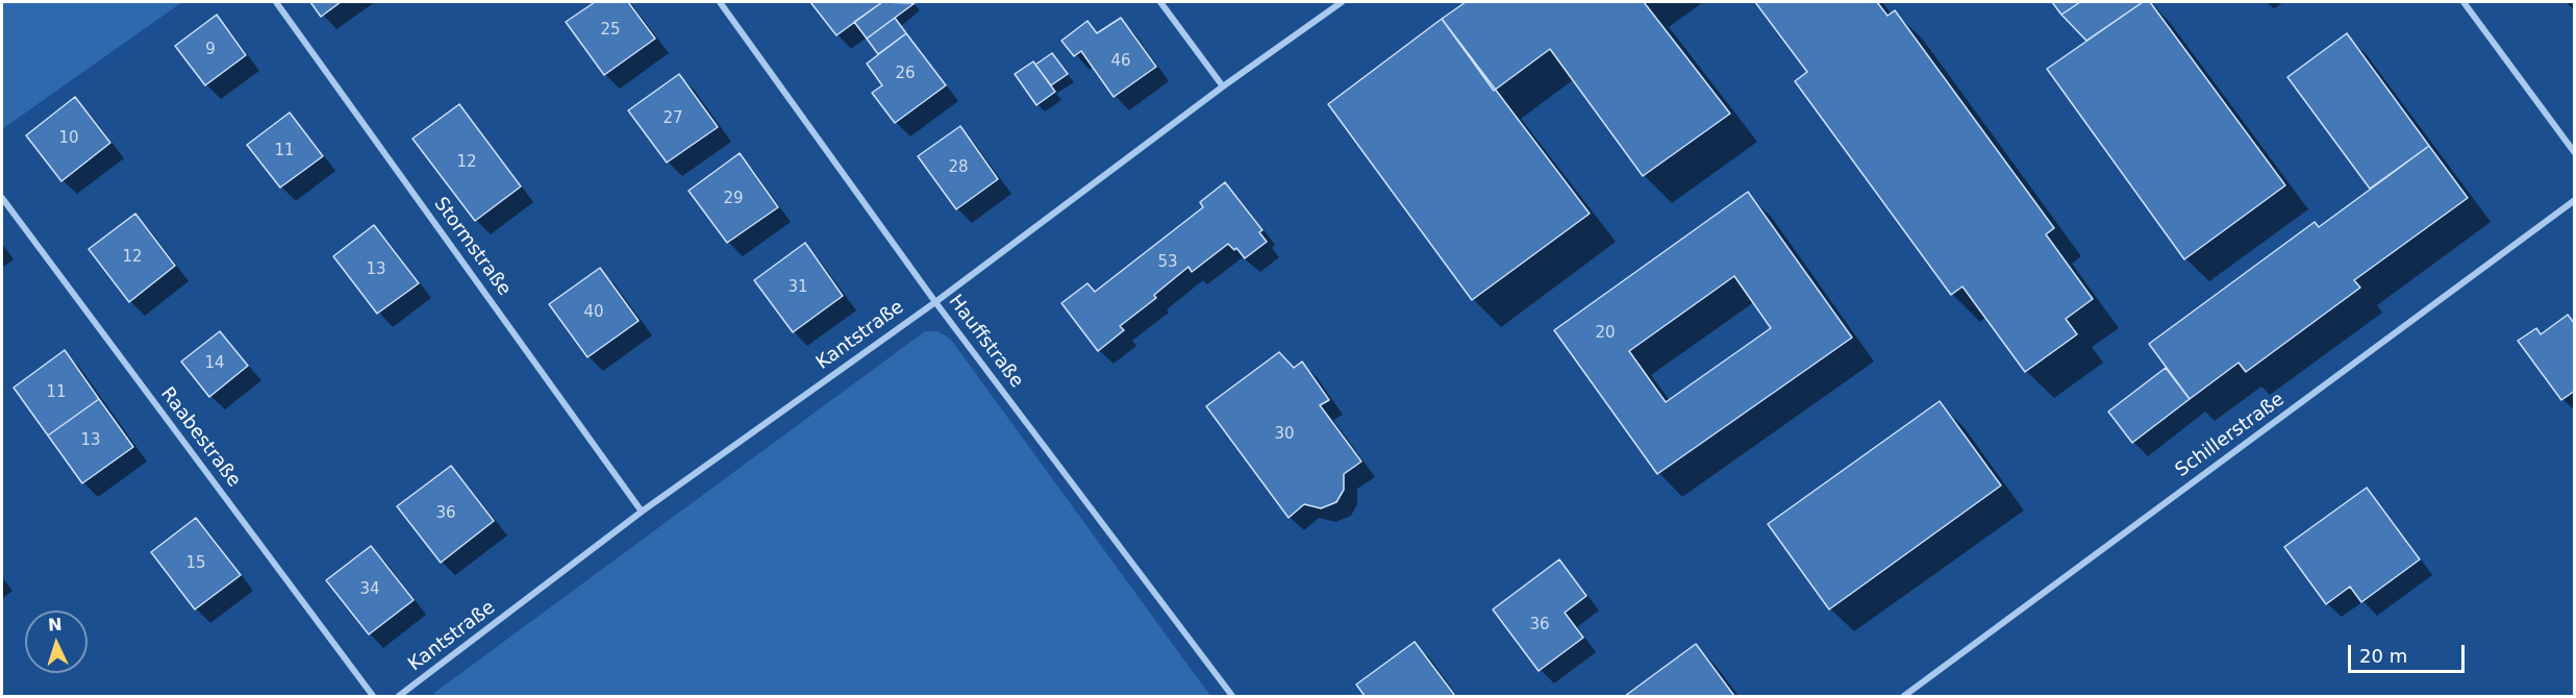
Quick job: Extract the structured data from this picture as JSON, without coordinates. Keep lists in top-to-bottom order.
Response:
{
  "streets": {
    "street": [
      "Stormstraße",
      "Kantstraße",
      "Hauffstraße",
      "Schillerstraße",
      "Raabestraße"
    ]
  },
  "crossings": [
    ["Stormstraße", "Kantstraße"],
    ["Kantstraße", "Hauffstraße"]
  ],
  "house_numbers": [
    "25",
    "9",
    "46",
    "26",
    "27",
    "10",
    "11",
    "12",
    "28",
    "29",
    "12",
    "53",
    "13",
    "31",
    "40",
    "20",
    "14",
    "11",
    "30",
    "13",
    "36",
    "15",
    "34",
    "36"
  ],
  "scale_bar": "20 m",
  "north": "top"
}
